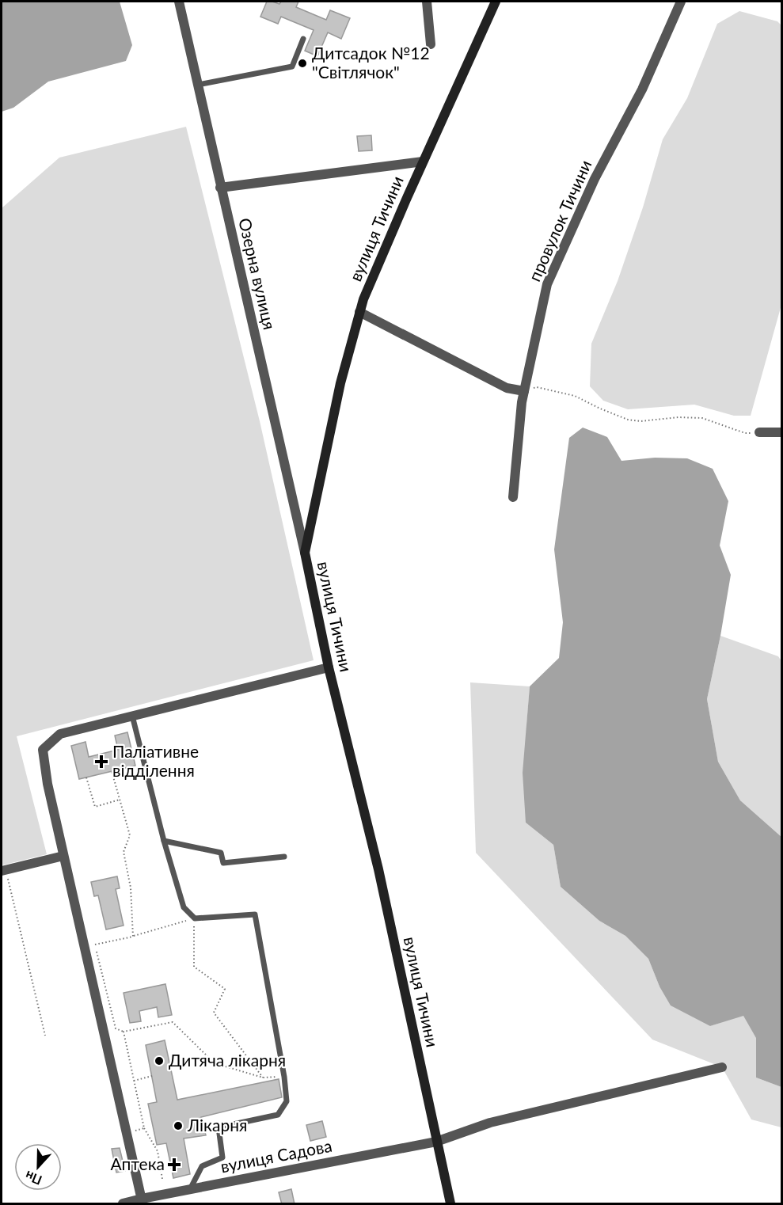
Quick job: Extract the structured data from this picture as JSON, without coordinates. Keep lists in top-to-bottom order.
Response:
{
  "streets": {
    "street": [
      "провулок Тичини",
      "вулиця Тичини",
      "Озерна вулиця",
      "вулиця Садова"
    ]
  },
  "crossings": [
    ["вулиця Тичини", "Озерна вулиця"],
    ["вулиця Тичини", "вулиця Садова"]
  ],
  "places": {
    "other": ["Дитсадок №12 \"Світлячок\"", "Дитяча лікарня", "Лікарня"],
    "health": ["Паліативне відділення", "Аптека"]
  },
  "north": "bottom"
}
